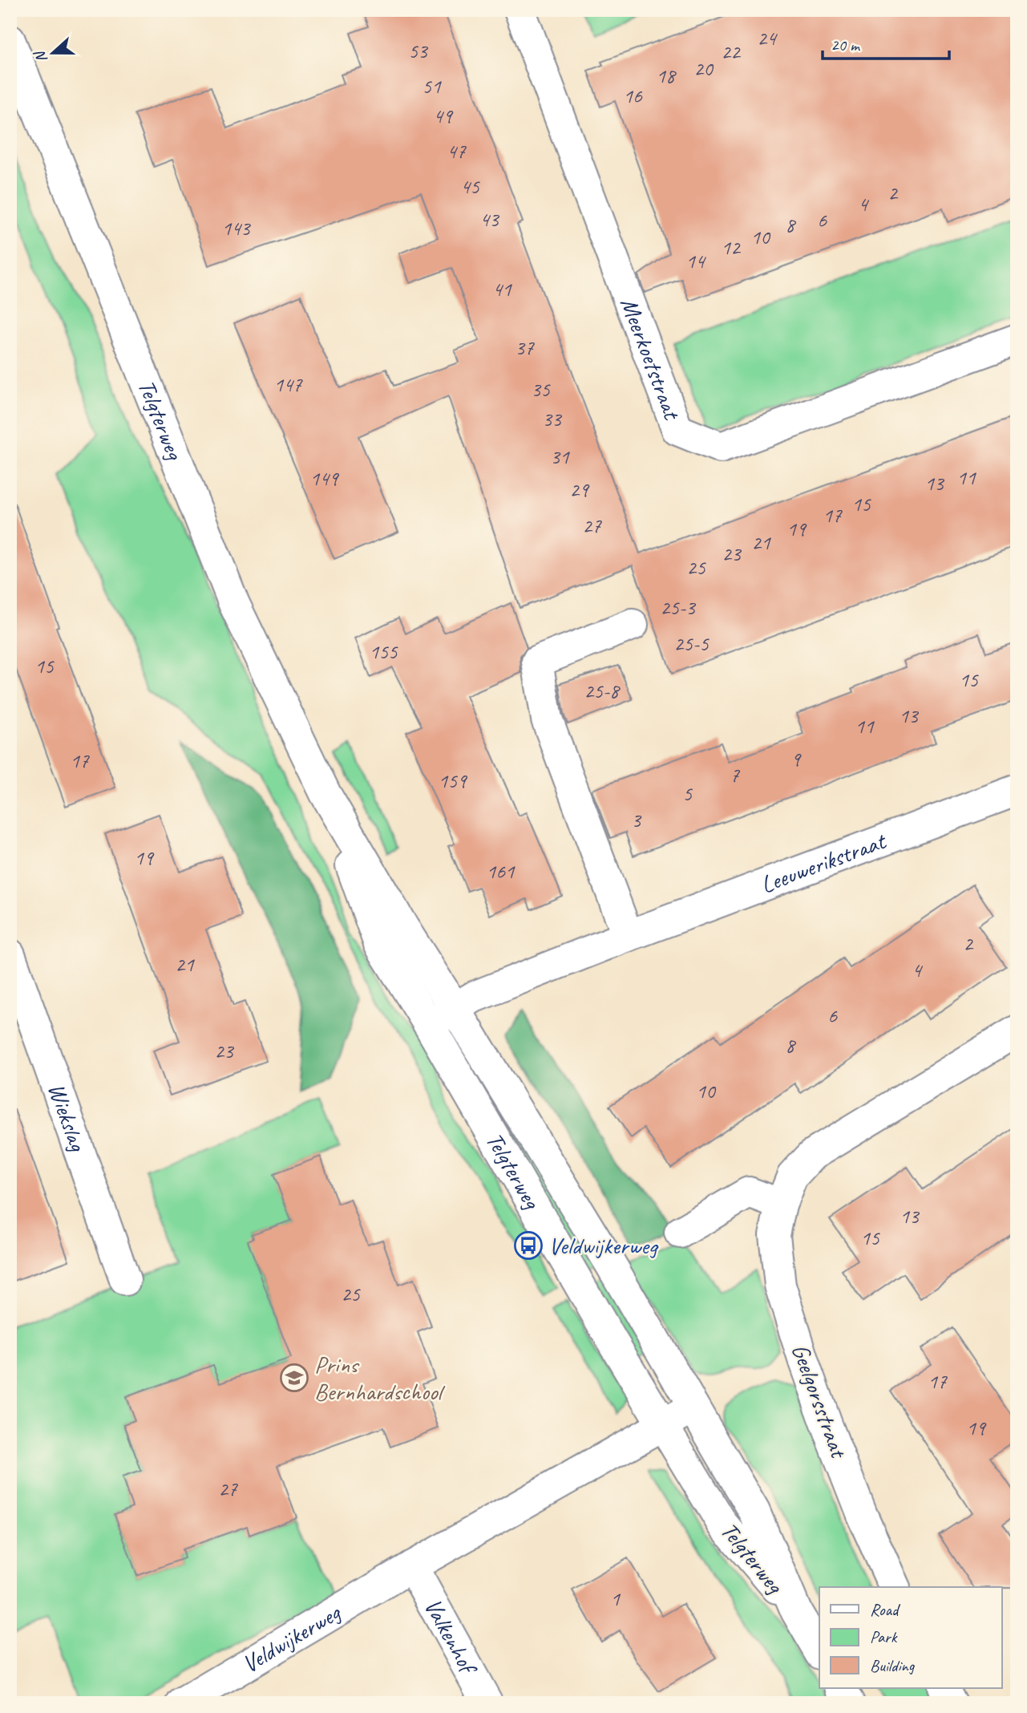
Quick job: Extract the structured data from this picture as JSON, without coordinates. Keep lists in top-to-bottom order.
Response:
{
  "streets": {
    "street": [
      "Meerkoetstraat",
      "Telgterweg",
      "Leeuwerikstraat",
      "Wiekslag",
      "Geelgorsstraat",
      "Valkenhof",
      "Veldwijkerweg"
    ]
  },
  "crossings": [
    ["Telgterweg", "Leeuwerikstraat"],
    ["Telgterweg", "Veldwijkerweg"],
    ["Valkenhof", "Veldwijkerweg"]
  ],
  "places": {
    "bus stop": ["Veldwijkerweg"],
    "school or university": ["Prins Bernhardschool"]
  },
  "house_numbers": [
    "24",
    "53",
    "22",
    "20",
    "18",
    "51",
    "16",
    "49",
    "47",
    "45",
    "2",
    "4",
    "43",
    "6",
    "8",
    "143",
    "10",
    "12",
    "14",
    "41",
    "37",
    "147",
    "35",
    "33",
    "31",
    "11",
    "149",
    "13",
    "29",
    "15",
    "17",
    "27",
    "19",
    "21",
    "23",
    "25",
    "25-3",
    "25-5",
    "155",
    "15",
    "15",
    "25-8",
    "13",
    "11",
    "9",
    "17",
    "7",
    "159",
    "5",
    "3",
    "19",
    "161",
    "2",
    "21",
    "4",
    "6",
    "8",
    "23",
    "10",
    "13",
    "15",
    "25",
    "17",
    "19",
    "27",
    "1"
  ],
  "legend": ["Road", "Park", "Building"],
  "scale_bar": "20 m",
  "north": "left"
}
